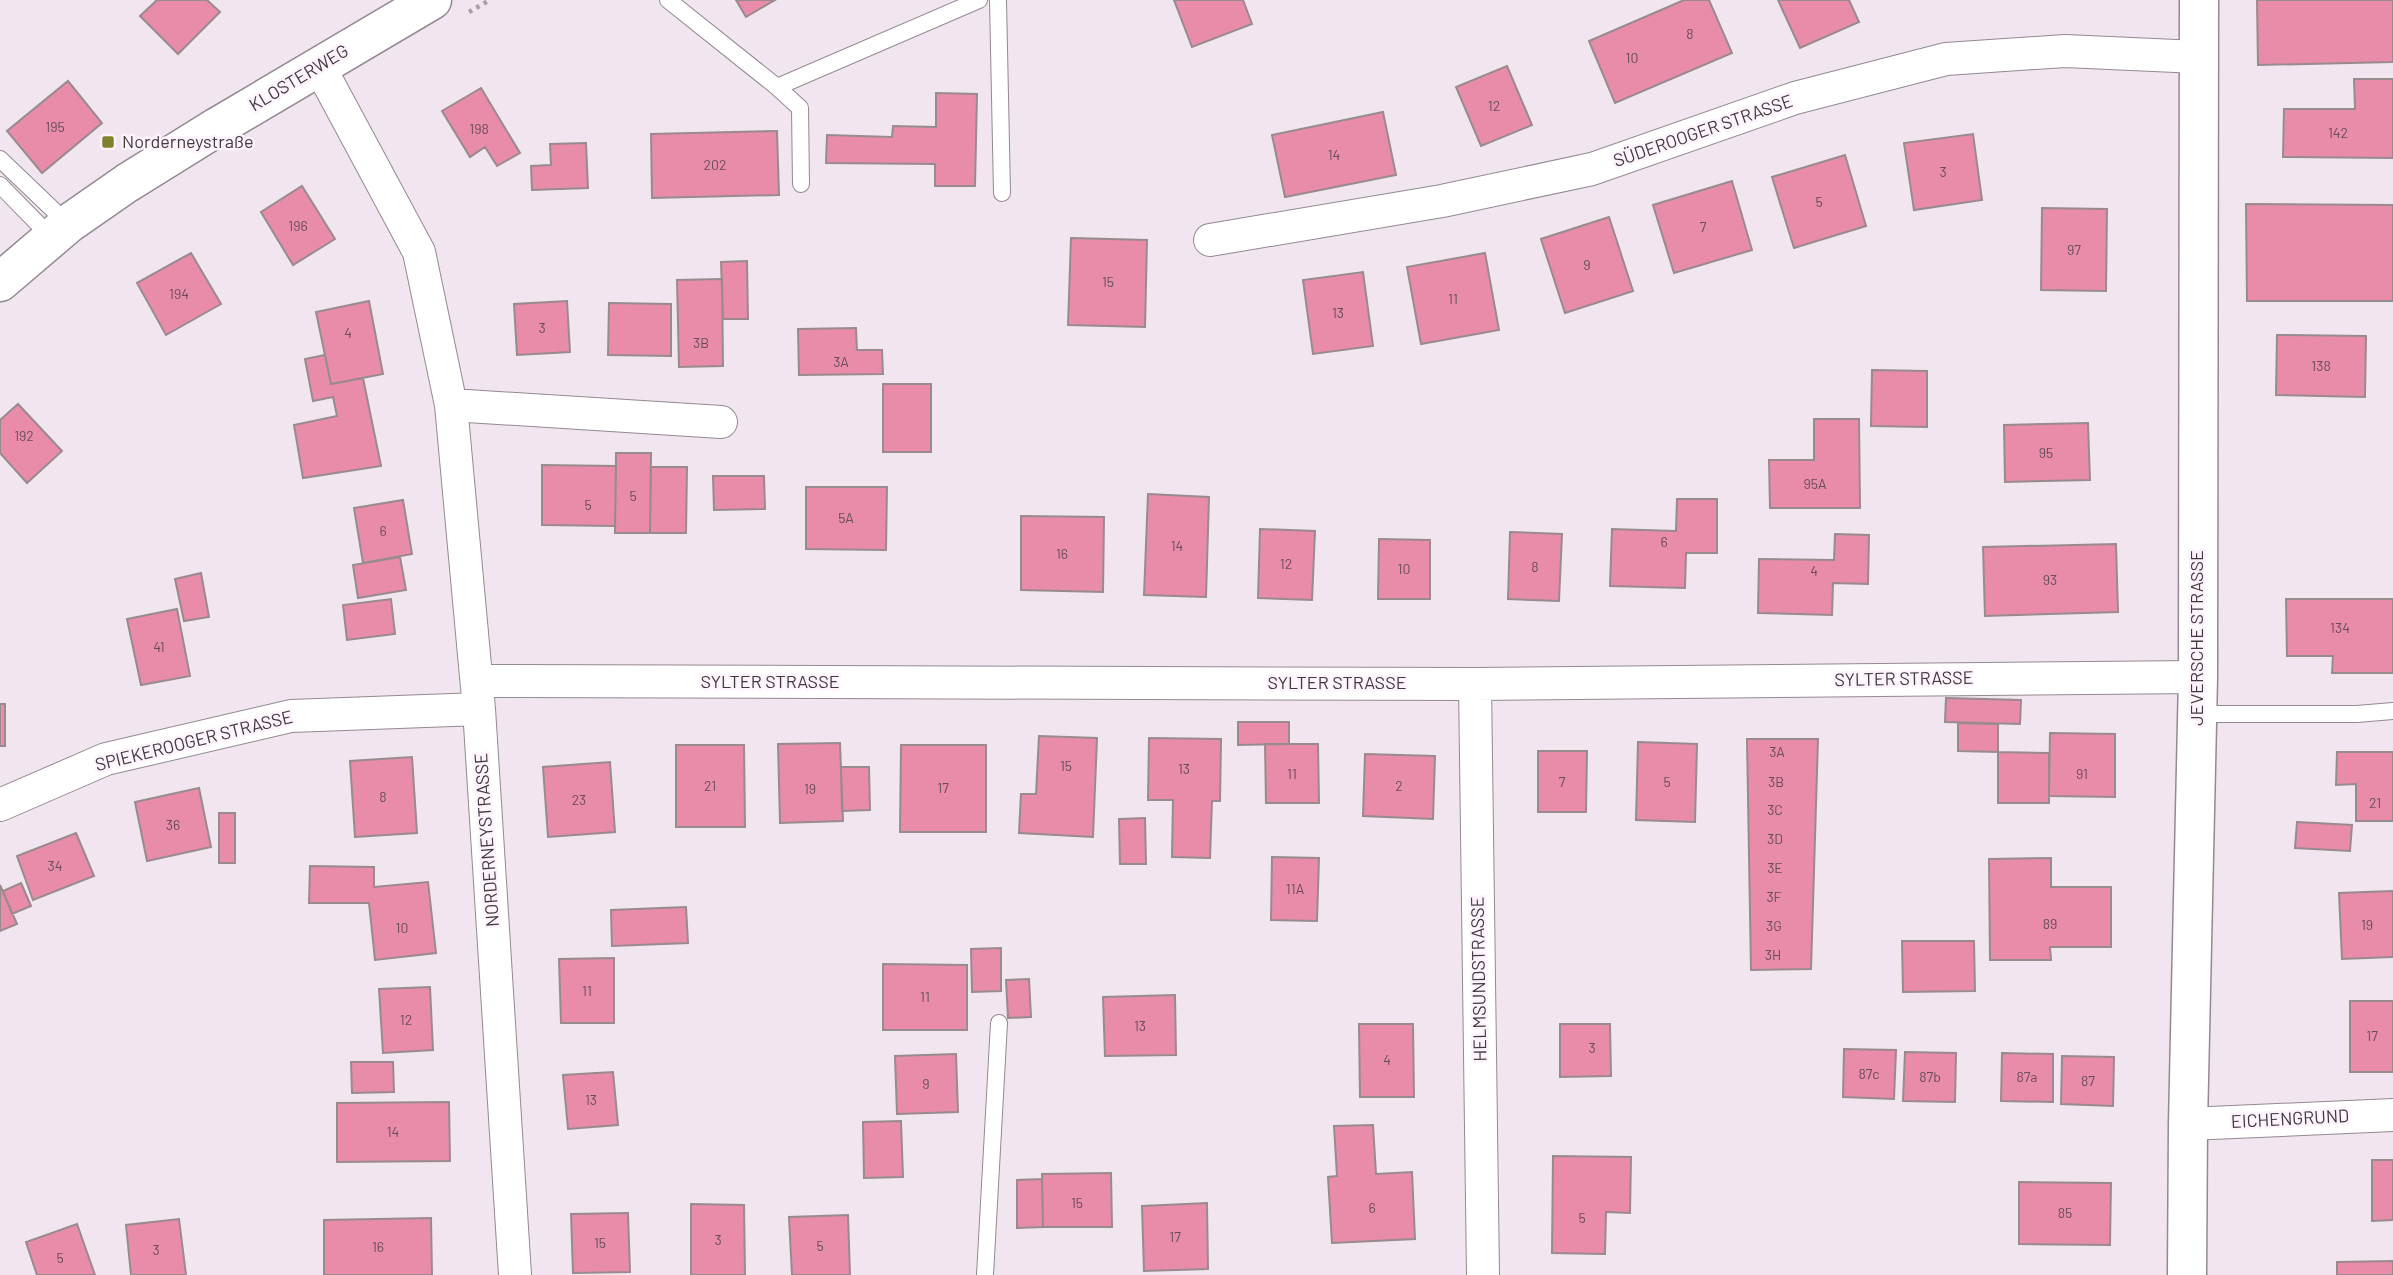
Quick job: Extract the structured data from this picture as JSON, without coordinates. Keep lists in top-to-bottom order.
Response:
{
  "streets": {
    "street": [
      "KLOSTERWEG",
      "SÜDEROOGER STRASSE",
      "JEVERSCHE STRASSE",
      "SYLTER STRASSE",
      "SPIEKEROOGER STRASSE",
      "NORDERNEYSTRASSE",
      "HELMSUNDSTRASSE",
      "EICHENGRUND"
    ]
  },
  "crossings": [
    ["KLOSTERWEG", "NORDERNEYSTRASSE"],
    ["SÜDEROOGER STRASSE", "JEVERSCHE STRASSE"],
    ["JEVERSCHE STRASSE", "SYLTER STRASSE"],
    ["JEVERSCHE STRASSE", "EICHENGRUND"],
    ["SYLTER STRASSE", "SPIEKEROOGER STRASSE"],
    ["SYLTER STRASSE", "NORDERNEYSTRASSE"],
    ["SYLTER STRASSE", "HELMSUNDSTRASSE"],
    ["SPIEKEROOGER STRASSE", "NORDERNEYSTRASSE"]
  ],
  "places": {
    "transit": ["Norderneystraße"]
  },
  "house_numbers": [
    "8",
    "10",
    "12",
    "195",
    "198",
    "142",
    "14",
    "202",
    "3",
    "5",
    "196",
    "7",
    "97",
    "9",
    "15",
    "194",
    "11",
    "13",
    "3",
    "4",
    "3B",
    "3A",
    "138",
    "192",
    "95",
    "95A",
    "5",
    "5",
    "5A",
    "6",
    "6",
    "14",
    "16",
    "12",
    "8",
    "10",
    "4",
    "93",
    "134",
    "41",
    "3A",
    "15",
    "13",
    "11",
    "91",
    "7",
    "5",
    "3B",
    "21",
    "2",
    "17",
    "19",
    "8",
    "23",
    "21",
    "3C",
    "36",
    "3D",
    "34",
    "3E",
    "11A",
    "3F",
    "89",
    "19",
    "3G",
    "10",
    "3H",
    "11",
    "11",
    "12",
    "13",
    "17",
    "3",
    "4",
    "87c",
    "87b",
    "87a",
    "87",
    "9",
    "13",
    "14",
    "15",
    "6",
    "85",
    "5",
    "17",
    "3",
    "15",
    "5",
    "16",
    "3",
    "5"
  ]
}
